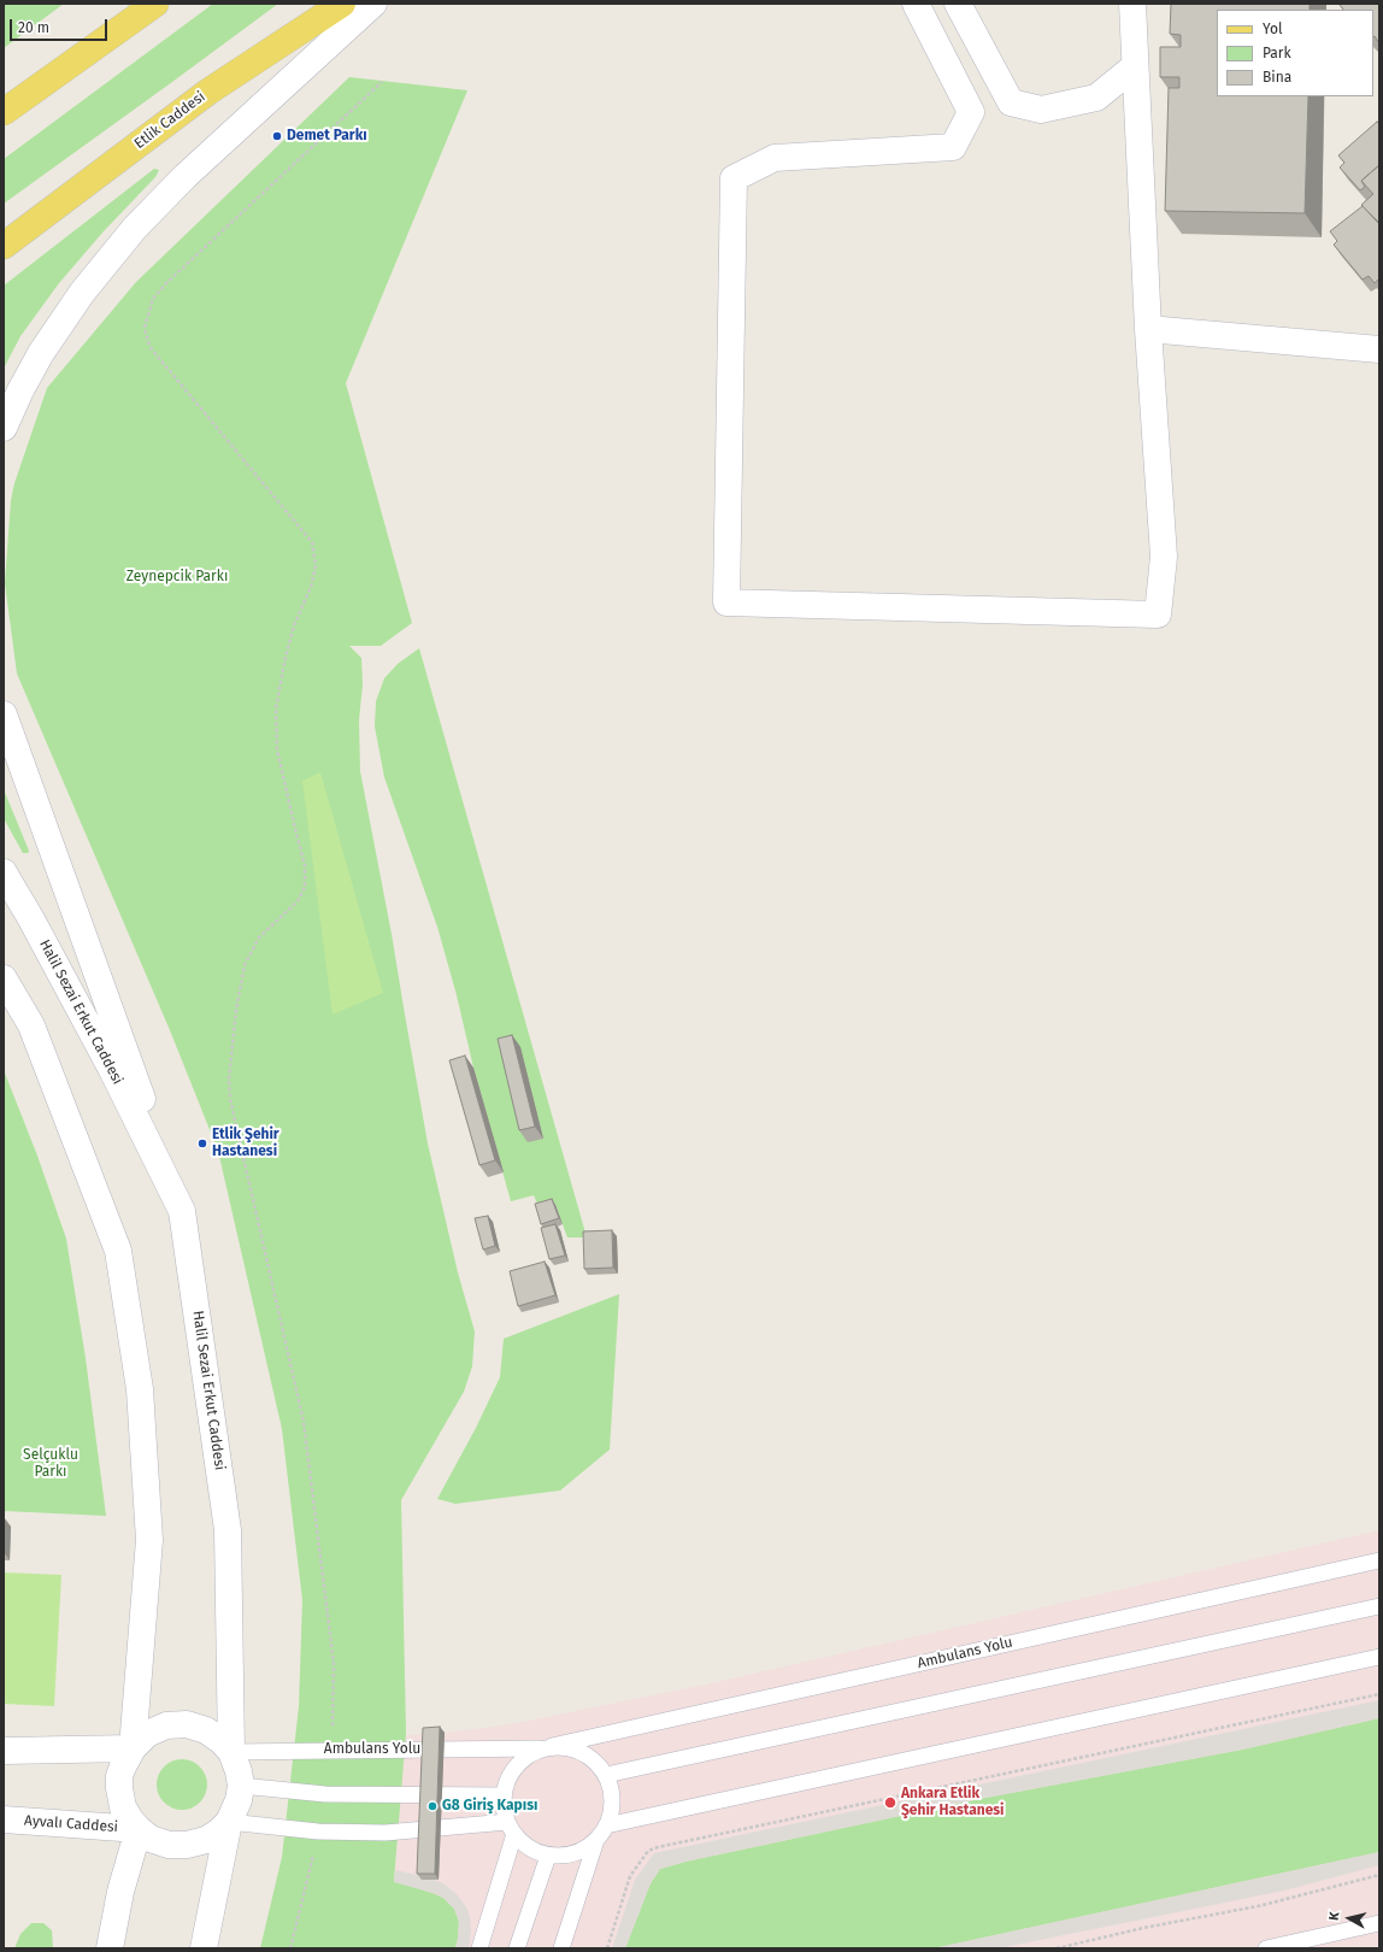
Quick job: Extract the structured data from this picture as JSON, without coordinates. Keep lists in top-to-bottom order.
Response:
{
  "streets": {
    "main road": ["Etlik Caddesi", "Halil Sezai Erkut Caddesi", "Ayvalı Caddesi"],
    "lane": ["Ambulans Yolu"]
  },
  "crossings": [
    ["Halil Sezai Erkut Caddesi", "Ambulans Yolu"],
    ["Halil Sezai Erkut Caddesi", "Ayvalı Caddesi"],
    ["Ambulans Yolu", "Ayvalı Caddesi"]
  ],
  "parks": ["Zeynepcik Parkı", "Selçuklu Parkı"],
  "places": [
    "Demet Parkı",
    "Etlik Şehir Hastanesi",
    "Ankara Etlik Şehir Hastanesi",
    "G8 Giriş Kapısı"
  ],
  "legend": ["Yol", "Park", "Bina"],
  "scale_bar": "20 m",
  "north": "left"
}
